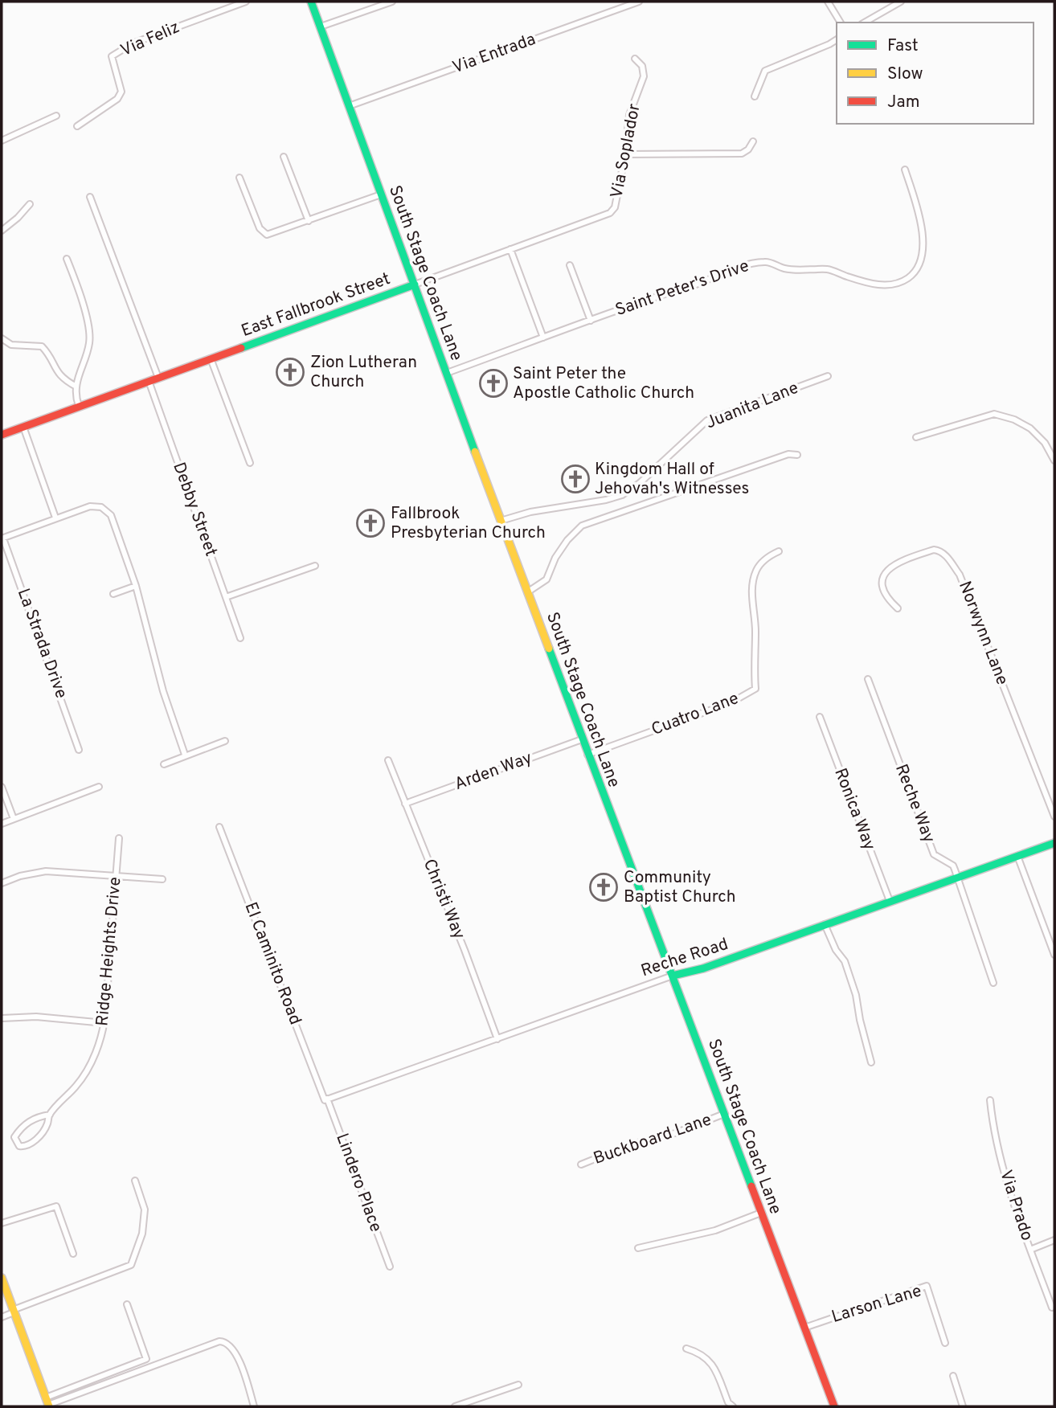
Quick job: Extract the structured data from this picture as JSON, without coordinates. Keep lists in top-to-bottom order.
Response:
{
  "streets": {
    "main road": ["South Stage Coach Lane", "East Fallbrook Street", "Reche Road"],
    "street": [
      "Via Feliz",
      "Via Entrada",
      "Via Soplador",
      "Saint Peter's Drive",
      "Juanita Lane",
      "Debby Street",
      "Norwynn Lane",
      "La Strada Drive",
      "Cuatro Lane",
      "Arden Way",
      "Reche Way",
      "Ronica Way",
      "Christi Way",
      "Ridge Heights Drive",
      "El Caminito Road",
      "Buckboard Lane",
      "Lindero Place",
      "Via Prado",
      "Larson Lane"
    ]
  },
  "crossings": [
    ["Via Entrada", "South Stage Coach Lane"],
    ["Via Soplador", "East Fallbrook Street"],
    ["South Stage Coach Lane", "Saint Peter's Drive"],
    ["South Stage Coach Lane", "East Fallbrook Street"],
    ["South Stage Coach Lane", "Juanita Lane"],
    ["South Stage Coach Lane", "Cuatro Lane"],
    ["South Stage Coach Lane", "Arden Way"],
    ["South Stage Coach Lane", "Reche Road"],
    ["South Stage Coach Lane", "Buckboard Lane"],
    ["South Stage Coach Lane", "Larson Lane"],
    ["East Fallbrook Street", "Debby Street"],
    ["Arden Way", "Christi Way"],
    ["Reche Way", "Reche Road"],
    ["Ronica Way", "Reche Road"],
    ["Christi Way", "Reche Road"],
    ["Reche Road", "El Caminito Road"],
    ["Reche Road", "Lindero Place"],
    ["El Caminito Road", "Lindero Place"]
  ],
  "places": {
    "church": [
      "Zion Lutheran Church",
      "Saint Peter the Apostle Catholic Church",
      "Kingdom Hall of Jehovah's Witnesses",
      "Fallbrook Presbyterian Church",
      "Community Baptist Church"
    ]
  },
  "legend": ["Fast", "Slow", "Jam"]
}
